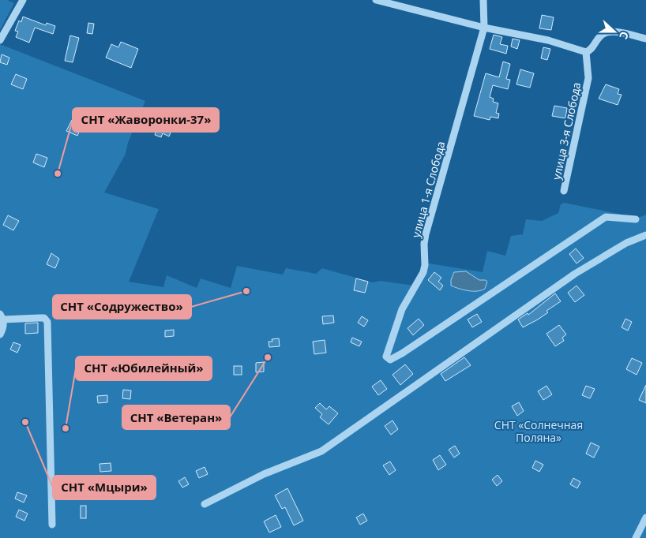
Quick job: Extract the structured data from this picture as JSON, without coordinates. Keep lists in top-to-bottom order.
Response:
{
  "streets": {
    "street": ["улица 3-я Слобода", "улица 1-я Слобода"]
  },
  "parks": ["СНТ «Солнечная Поляна»"],
  "places": [
    "СНТ «Жаворонки-37»",
    "СНТ «Содружество»",
    "СНТ «Ветеран»",
    "СНТ «Мцыри»",
    "СНТ «Юбилейный»"
  ],
  "north": "right"
}
